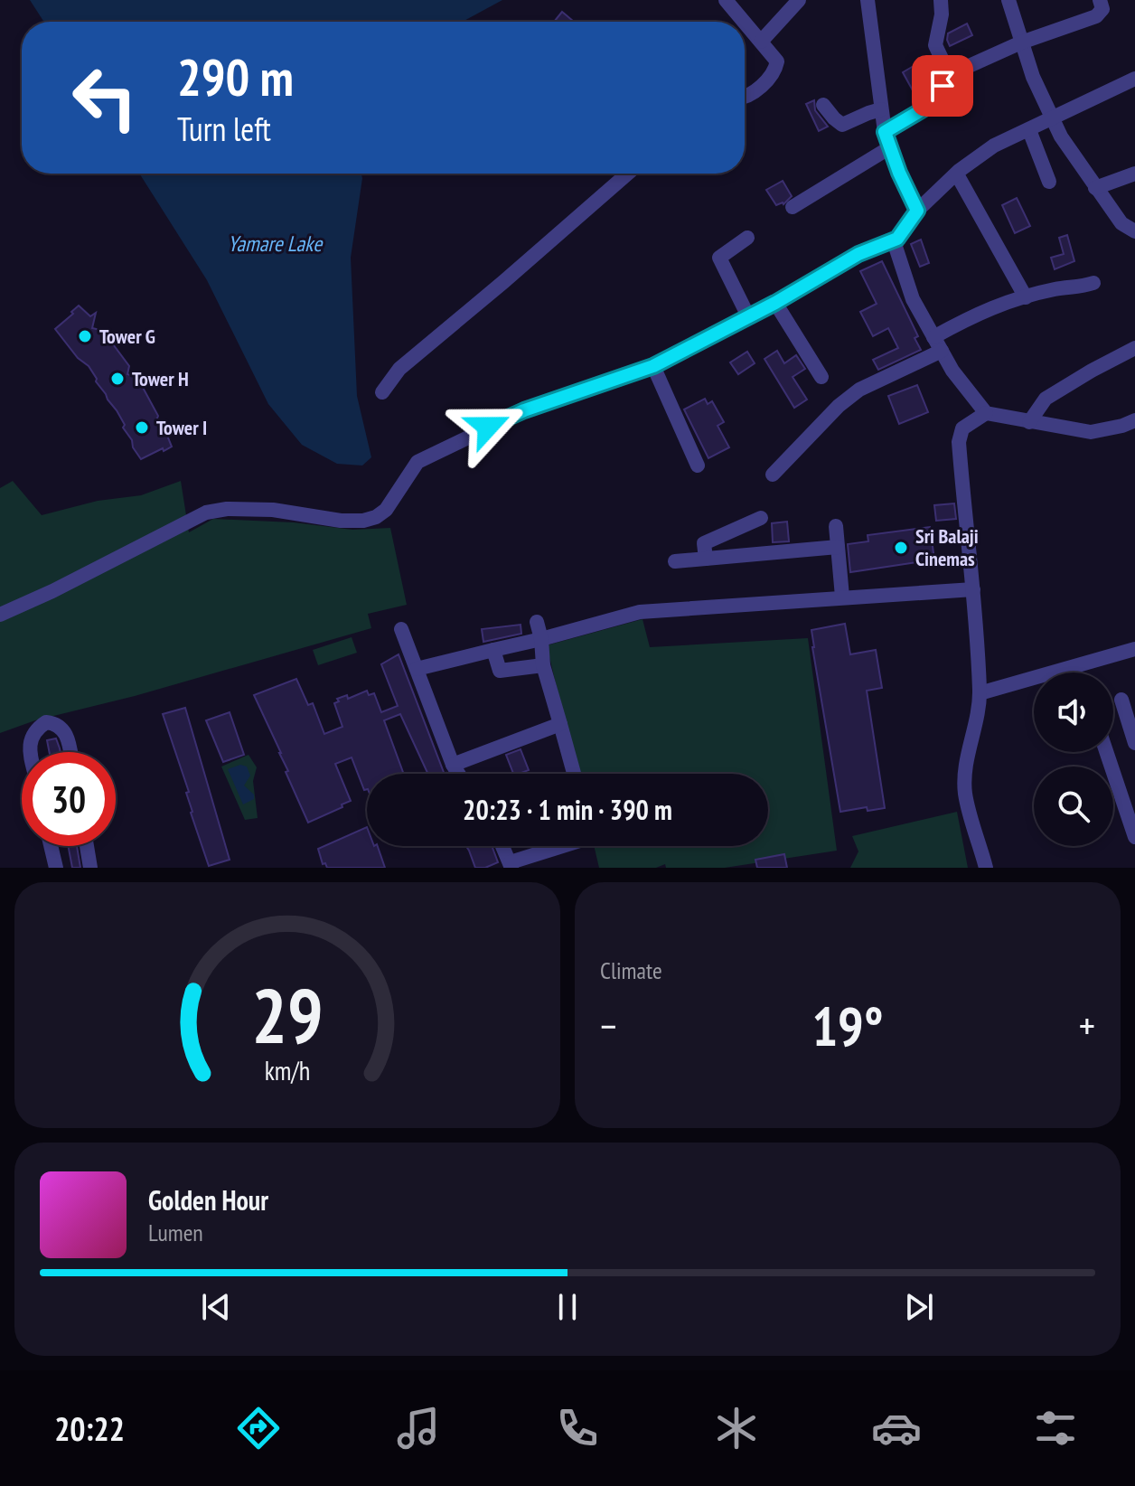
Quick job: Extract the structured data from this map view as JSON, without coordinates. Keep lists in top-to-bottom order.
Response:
{
  "water": ["Yamare Lake"],
  "places": [
    "Tower G",
    "Tower H",
    "Tower I",
    "Sri Balaji Cinemas"
  ],
  "page": {
    "turn": ["290 m", "Turn left"],
    "limit": "30",
    "trip": "20:23 · 1 min · 390 m",
    "tile": "Climate",
    "heat": ["−", "19°", "+"],
    "song": ["Golden Hour", "Lumen"],
    "tabs": "20:22",
    "gauge": ["29", "km/h"]
  }
}
